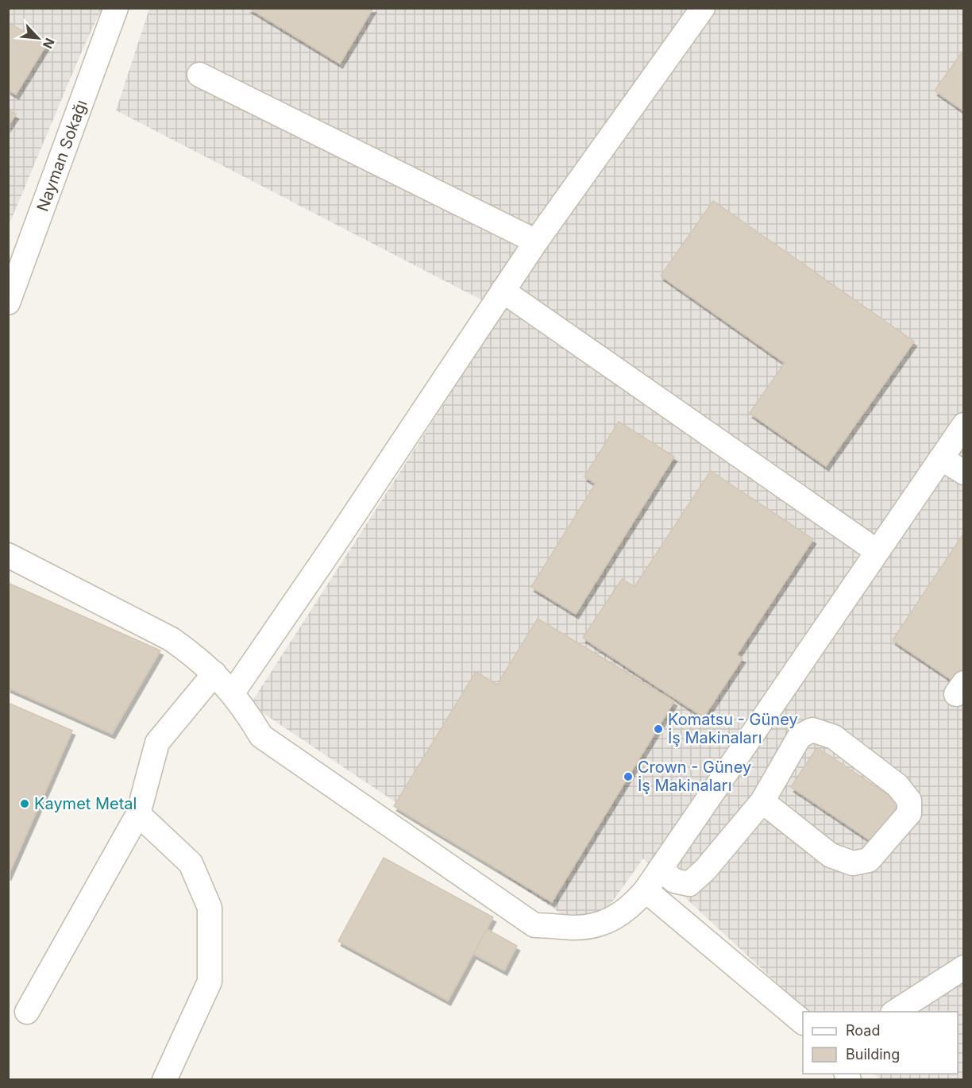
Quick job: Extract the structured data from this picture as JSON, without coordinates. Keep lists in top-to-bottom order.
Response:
{
  "streets": {
    "street": ["Nayman Sokağı"]
  },
  "places": ["Komatsu - Güney İş Makinaları", "Crown - Güney İş Makinaları", "Kaymet Metal"],
  "legend": ["Road", "Building"],
  "north": "bottom right"
}
